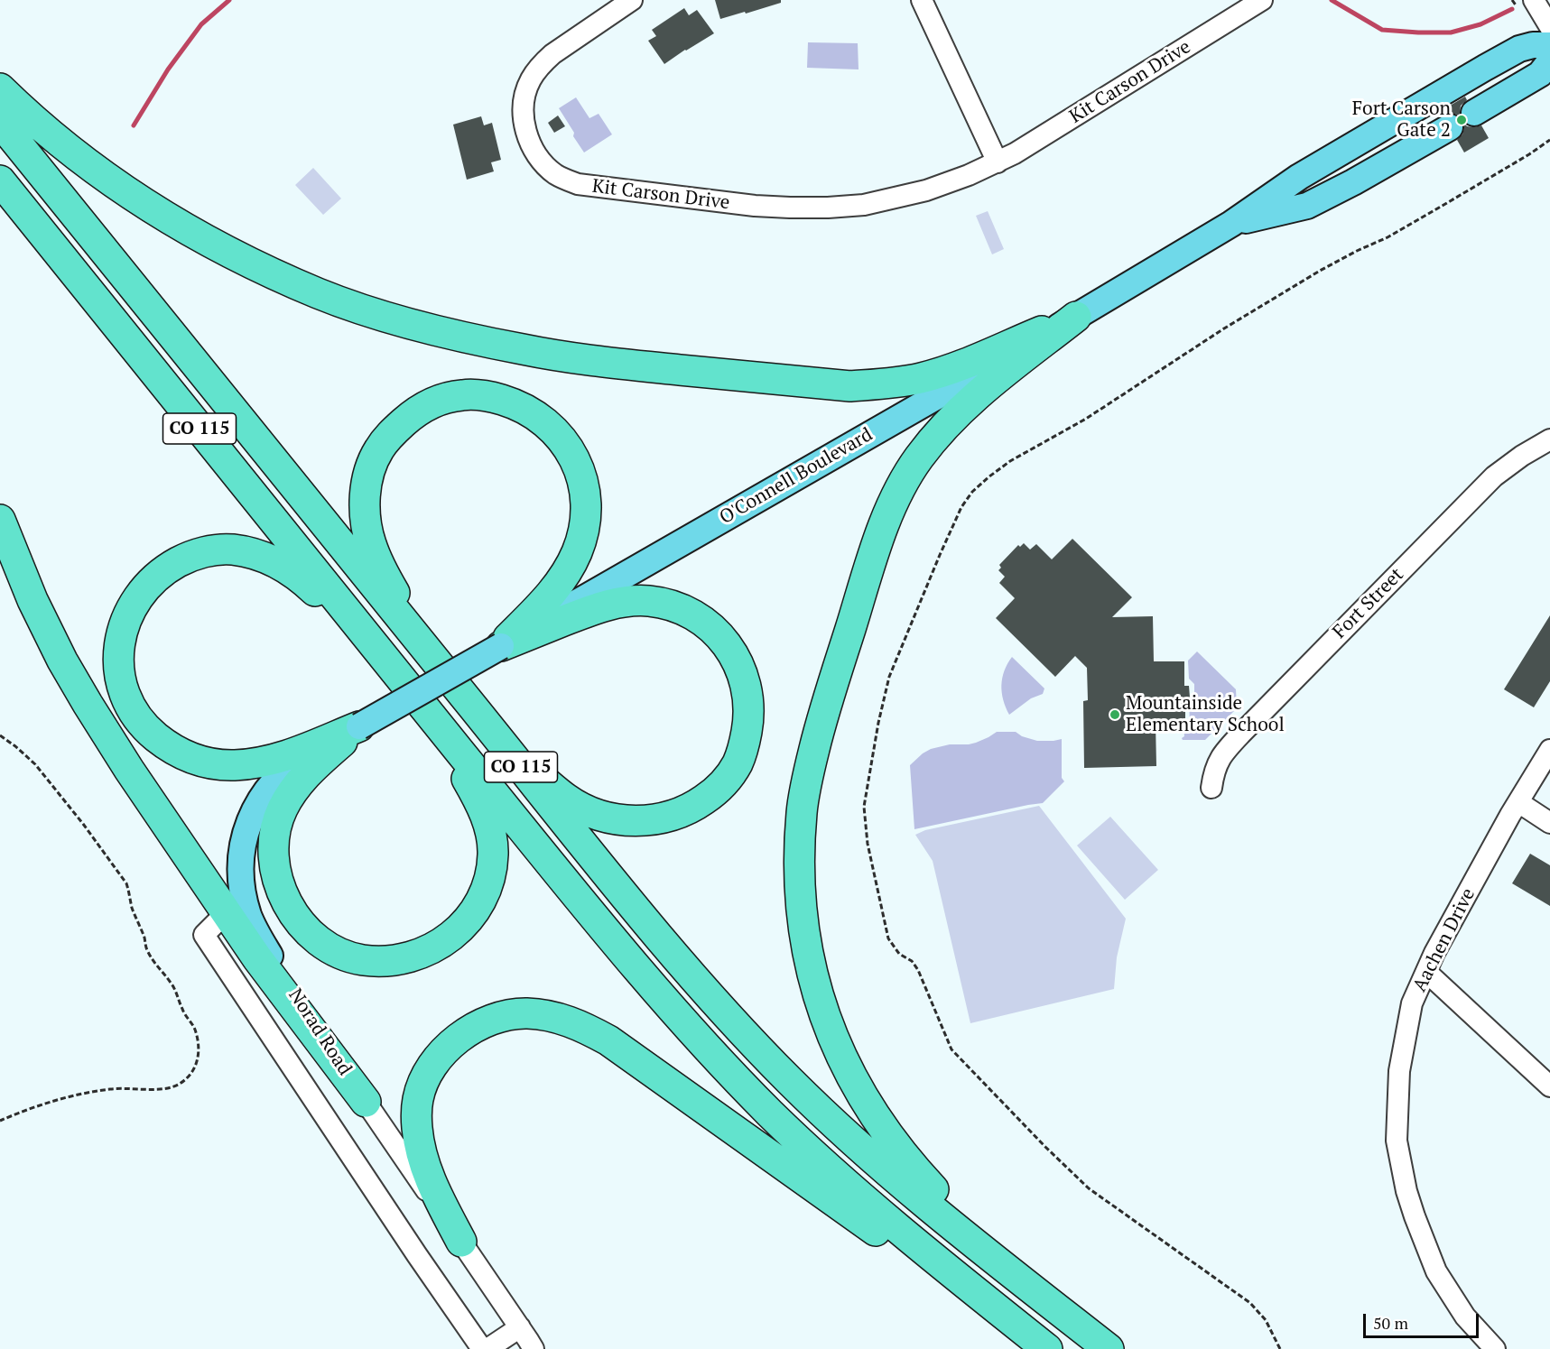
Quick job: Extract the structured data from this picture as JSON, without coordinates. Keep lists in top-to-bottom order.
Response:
{
  "streets": {
    "highway": ["CO 115"],
    "main road": ["O'Connell Boulevard", "Norad Road"],
    "street": ["Kit Carson Drive", "Fort Street", "Aachen Drive"]
  },
  "crossings": [
    ["O'Connell Boulevard", "Norad Road"]
  ],
  "places": ["Fort Carson Gate 2", "Mountainside Elementary School"],
  "scale_bar": "50 m"
}
